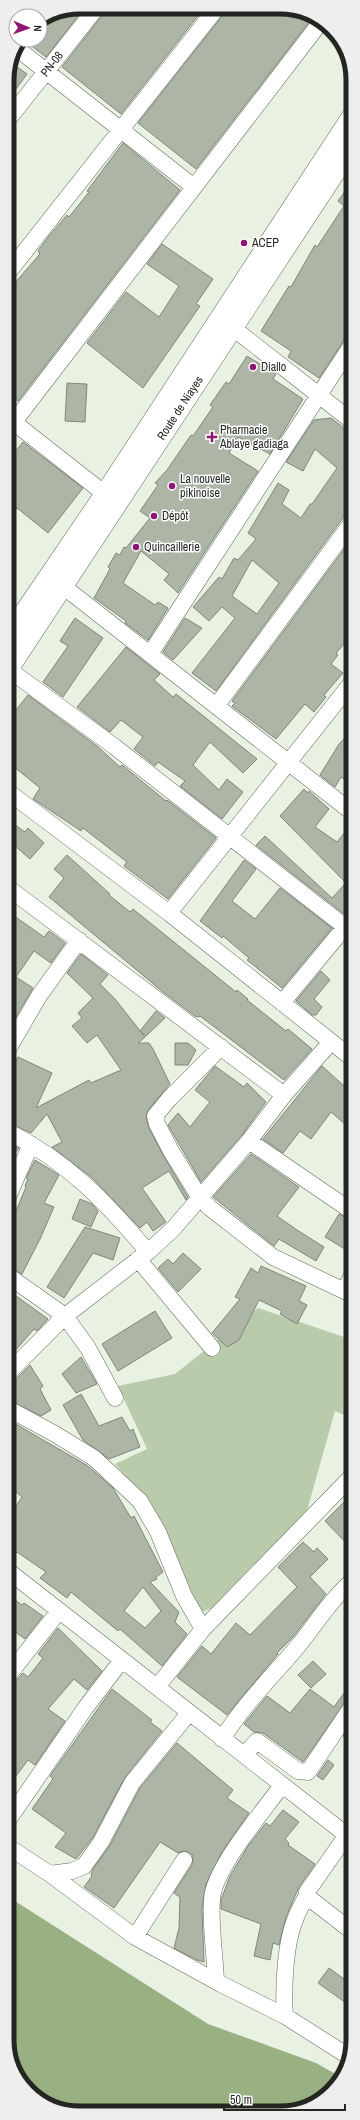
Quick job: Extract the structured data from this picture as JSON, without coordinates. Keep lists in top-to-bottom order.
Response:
{
  "streets": {
    "main road": ["Route de Niayes"],
    "street": ["PN-08"]
  },
  "places": {
    "other": [
      "ACEP",
      "Diallo",
      "La nouvelle pikinoise",
      "Dépôt",
      "Quincaillerie"
    ],
    "health": ["Pharmacie Ablaye gadiaga"]
  },
  "scale_bar": "50 m",
  "north": "right"
}
